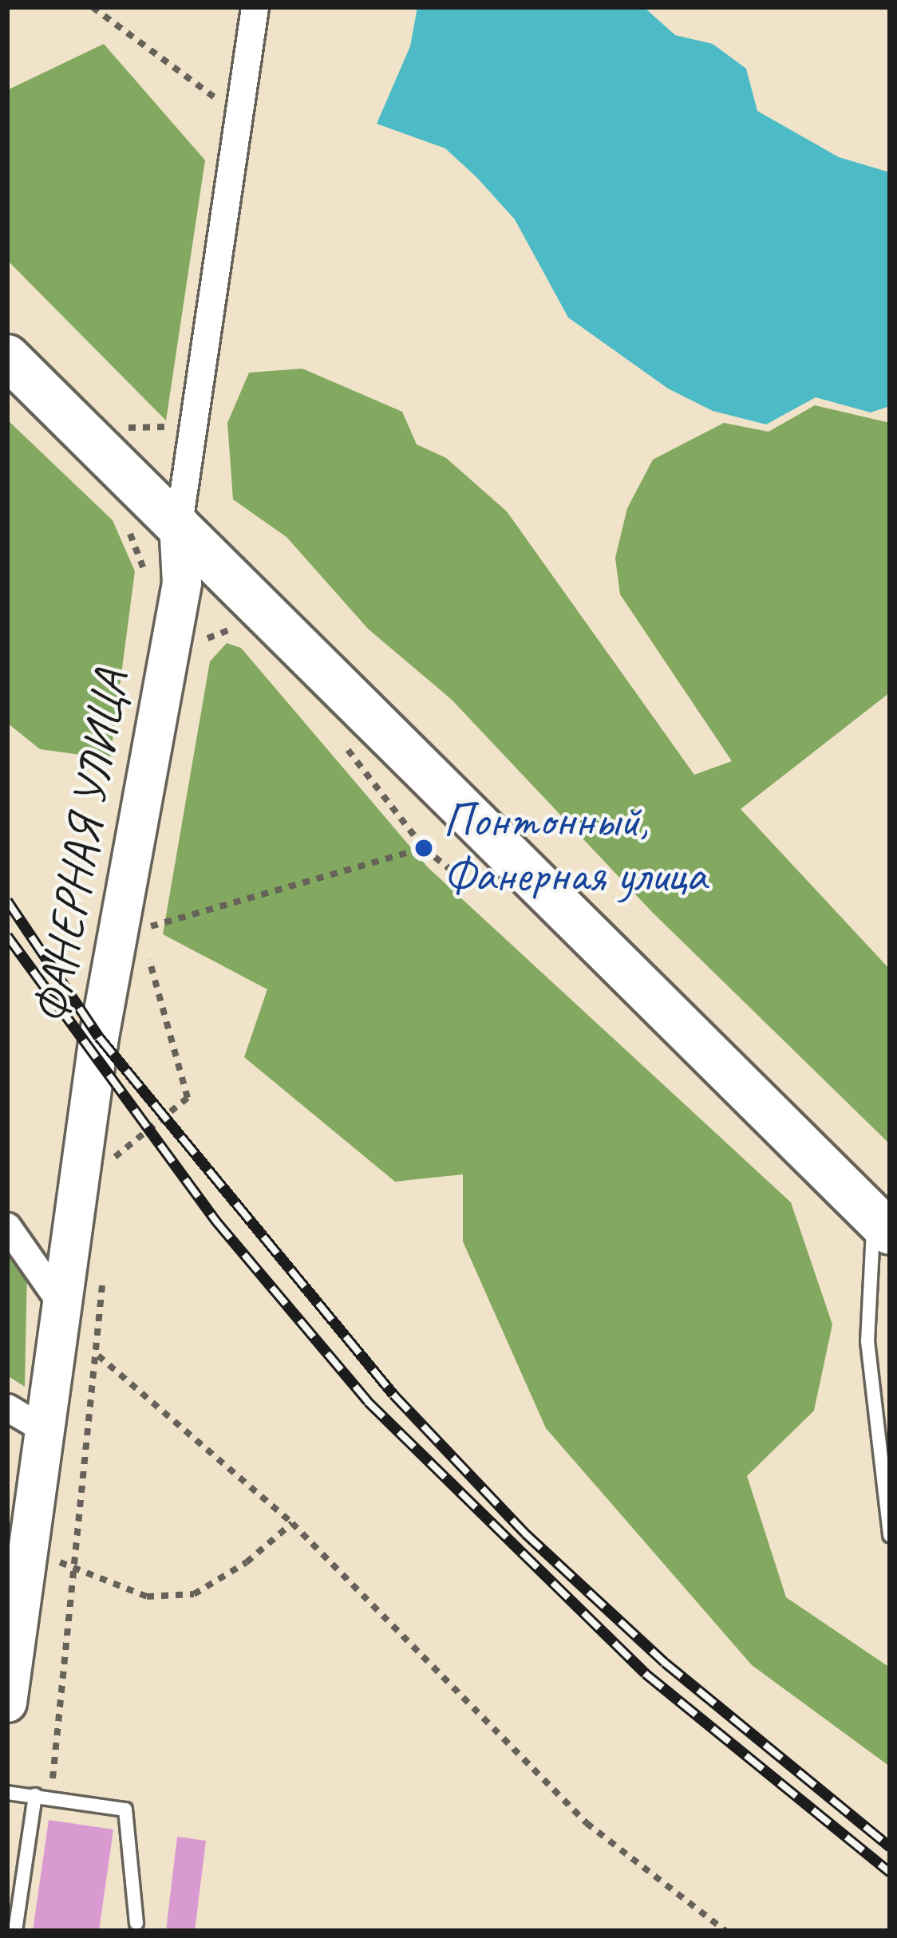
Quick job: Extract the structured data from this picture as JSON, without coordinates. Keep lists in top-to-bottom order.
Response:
{
  "streets": {
    "street": ["ФАНЕРНАЯ УЛИЦА"]
  },
  "places": ["Понтонный, Фанерная улица"]
}
